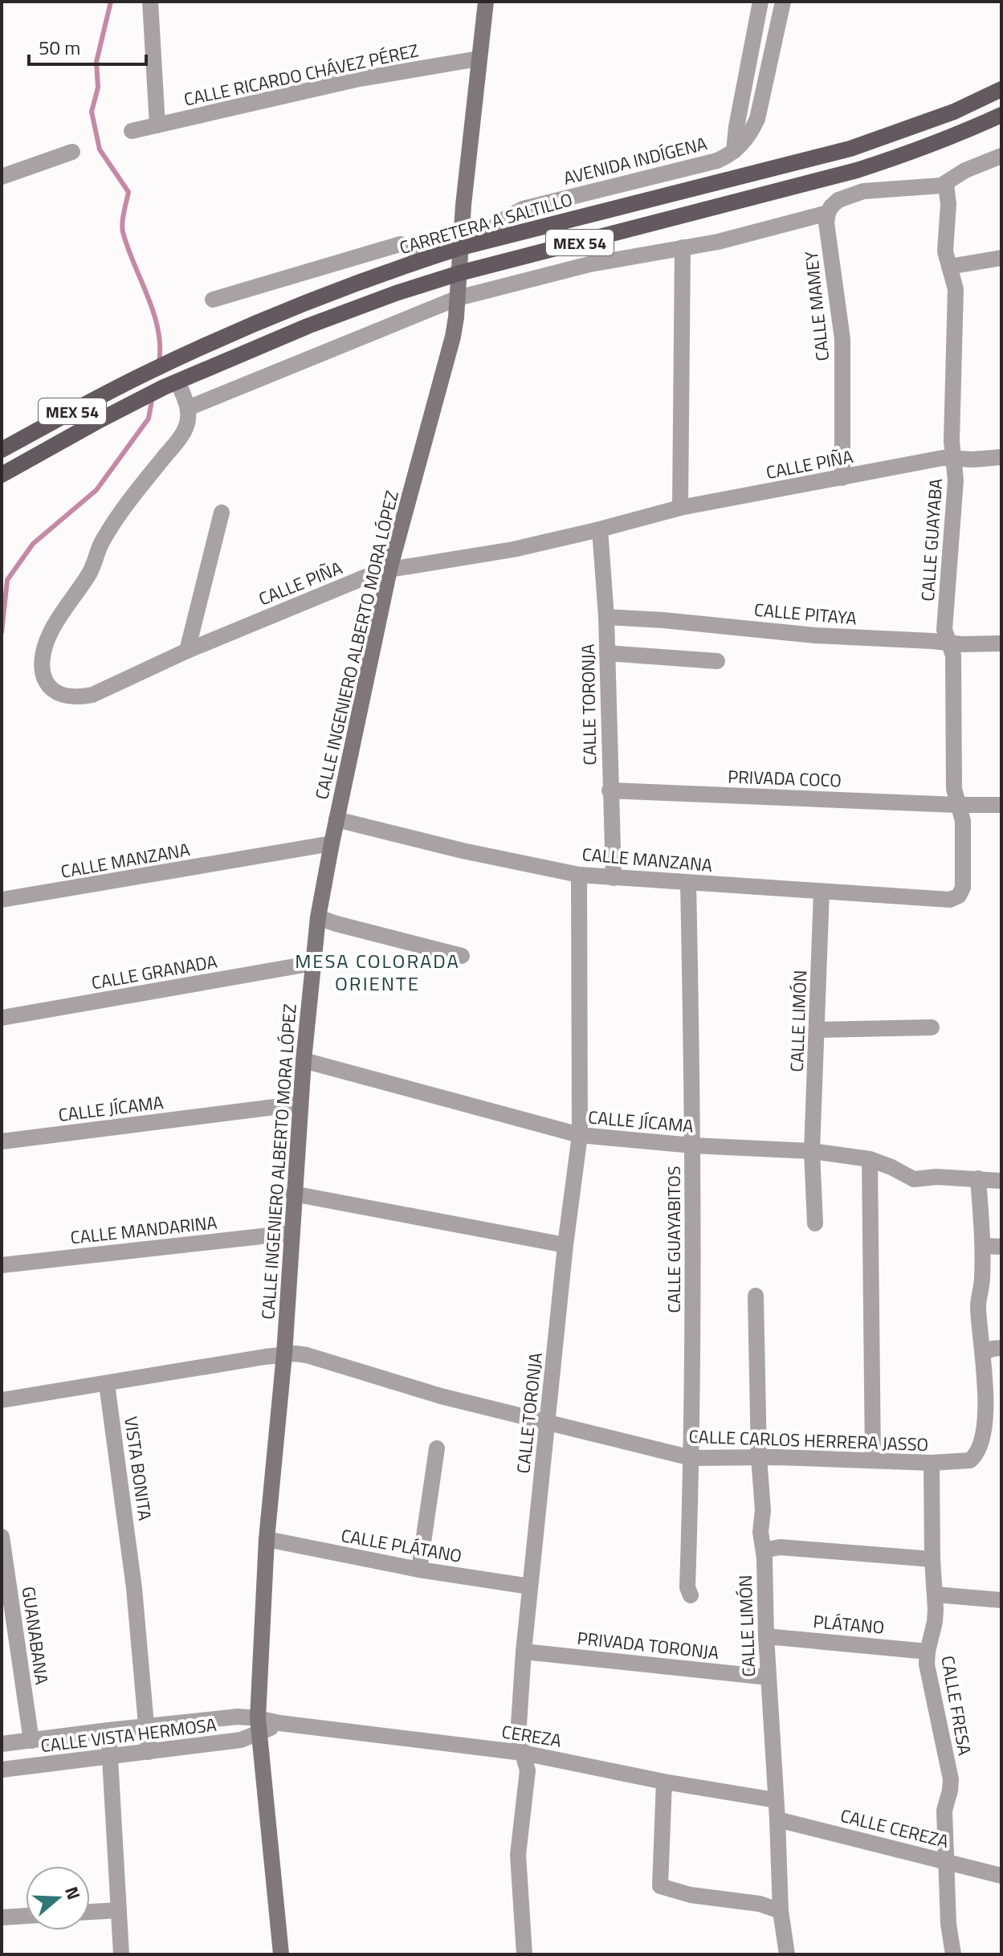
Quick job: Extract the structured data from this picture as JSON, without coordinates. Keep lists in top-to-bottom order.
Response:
{
  "streets": {
    "main road": ["CARRETERA A SALTILLO", "MEX 54"],
    "street": [
      "CALLE RICARDO CHÁVEZ PÉREZ",
      "AVENIDA INDÍGENA",
      "CALLE MAMEY",
      "CALLE PIÑA",
      "CALLE GUAYABA",
      "CALLE PITAYA",
      "CALLE INGENIERO ALBERTO MORA LÓPEZ",
      "CALLE TORONJA",
      "PRIVADA COCO",
      "CALLE MANZANA",
      "CALLE GRANADA",
      "CALLE LIMÓN",
      "CALLE JÍCAMA",
      "CALLE MANDARINA",
      "CALLE GUAYABITOS",
      "CALLE CARLOS HERRERA JASSO",
      "VISTA BONITA",
      "CALLE PLÁTANO",
      "PLÁTANO",
      "GUANABANA",
      "PRIVADA TORONJA",
      "CALLE FRESA",
      "CALLE VISTA HERMOSA",
      "CEREZA",
      "CALLE CEREZA"
    ]
  },
  "crossings": [
    ["CALLE RICARDO CHÁVEZ PÉREZ", "CALLE INGENIERO ALBERTO MORA LÓPEZ"],
    ["AVENIDA INDÍGENA", "CARRETERA A SALTILLO"],
    ["CARRETERA A SALTILLO", "CALLE INGENIERO ALBERTO MORA LÓPEZ"],
    ["MEX 54", "CALLE INGENIERO ALBERTO MORA LÓPEZ"],
    ["CALLE MAMEY", "CALLE PIÑA"],
    ["CALLE PIÑA", "CALLE GUAYABA"],
    ["CALLE PIÑA", "CALLE INGENIERO ALBERTO MORA LÓPEZ"],
    ["CALLE PIÑA", "CALLE TORONJA"],
    ["CALLE GUAYABA", "CALLE PITAYA"],
    ["CALLE GUAYABA", "PRIVADA COCO"],
    ["CALLE GUAYABA", "CALLE MANZANA"],
    ["CALLE PITAYA", "CALLE TORONJA"],
    ["CALLE INGENIERO ALBERTO MORA LÓPEZ", "CALLE MANZANA"],
    ["CALLE INGENIERO ALBERTO MORA LÓPEZ", "CALLE GRANADA"],
    ["CALLE INGENIERO ALBERTO MORA LÓPEZ", "CALLE JÍCAMA"],
    ["CALLE INGENIERO ALBERTO MORA LÓPEZ", "CALLE MANDARINA"],
    ["CALLE INGENIERO ALBERTO MORA LÓPEZ", "CALLE CARLOS HERRERA JASSO"],
    ["CALLE INGENIERO ALBERTO MORA LÓPEZ", "CALLE PLÁTANO"],
    ["CALLE INGENIERO ALBERTO MORA LÓPEZ", "CALLE VISTA HERMOSA"],
    ["CALLE INGENIERO ALBERTO MORA LÓPEZ", "CEREZA"],
    ["CALLE TORONJA", "PRIVADA COCO"],
    ["CALLE TORONJA", "CALLE MANZANA"],
    ["CALLE TORONJA", "CALLE JÍCAMA"],
    ["CALLE TORONJA", "CALLE CARLOS HERRERA JASSO"],
    ["CALLE TORONJA", "CALLE PLÁTANO"],
    ["CALLE TORONJA", "PRIVADA TORONJA"],
    ["CALLE TORONJA", "CEREZA"],
    ["CALLE MANZANA", "CALLE LIMÓN"],
    ["CALLE MANZANA", "CALLE GUAYABITOS"],
    ["CALLE LIMÓN", "CALLE JÍCAMA"],
    ["CALLE LIMÓN", "CALLE CARLOS HERRERA JASSO"],
    ["CALLE LIMÓN", "PLÁTANO"],
    ["CALLE LIMÓN", "PRIVADA TORONJA"],
    ["CALLE LIMÓN", "CEREZA"],
    ["CALLE LIMÓN", "CALLE CEREZA"],
    ["CALLE JÍCAMA", "CALLE GUAYABITOS"],
    ["CALLE GUAYABITOS", "CALLE CARLOS HERRERA JASSO"],
    ["CALLE CARLOS HERRERA JASSO", "VISTA BONITA"],
    ["CALLE CARLOS HERRERA JASSO", "CALLE FRESA"],
    ["VISTA BONITA", "CALLE VISTA HERMOSA"],
    ["PLÁTANO", "CALLE FRESA"],
    ["GUANABANA", "CALLE VISTA HERMOSA"],
    ["CALLE FRESA", "CALLE CEREZA"],
    ["CALLE VISTA HERMOSA", "CEREZA"]
  ],
  "districts": ["MESA COLORADA ORIENTE"],
  "scale_bar": "50 m",
  "north": "right"
}
